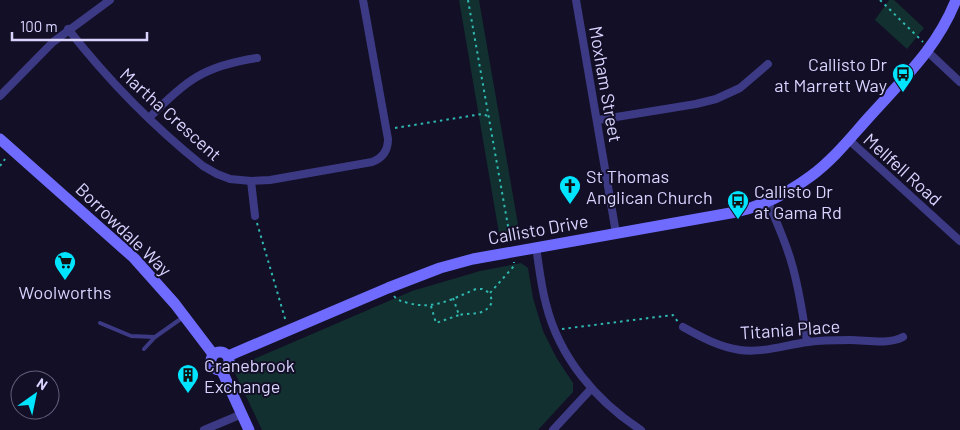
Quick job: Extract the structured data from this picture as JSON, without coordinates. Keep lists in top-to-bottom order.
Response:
{
  "streets": {
    "street": [
      "Moxham Street",
      "Martha Crescent",
      "Mellfell Road",
      "Borrowdale Way",
      "Callisto Drive",
      "Titania Place"
    ]
  },
  "crossings": [
    ["Moxham Street", "Callisto Drive"],
    ["Mellfell Road", "Callisto Drive"],
    ["Borrowdale Way", "Callisto Drive"]
  ],
  "places": {
    "bus stop": ["Callisto Dr at Marrett Way", "Callisto Dr at Gama Rd"],
    "church": ["St Thomas Anglican Church"],
    "supermarket": ["Woolworths"],
    "building": ["Cranebrook Exchange"]
  },
  "scale_bar": "100 m",
  "north": "top right"
}
